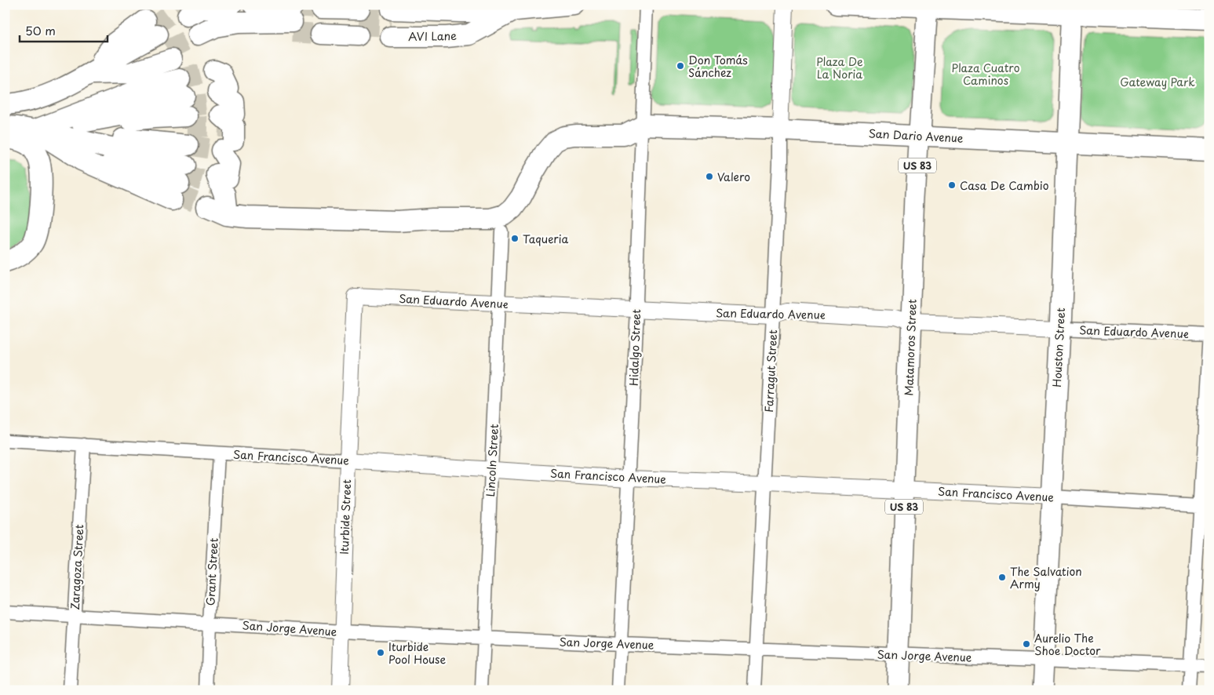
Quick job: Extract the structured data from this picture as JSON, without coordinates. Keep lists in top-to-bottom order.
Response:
{
  "streets": {
    "highway": ["AVI Lane", "San Dario Avenue"],
    "main road": ["US 83", "Matamoros Street", "Houston Street"],
    "street": [
      "San Eduardo Avenue",
      "Hidalgo Street",
      "Farragut Street",
      "San Francisco Avenue",
      "Lincoln Street",
      "Iturbide Street",
      "Zaragoza Street",
      "Grant Street",
      "San Jorge Avenue"
    ]
  },
  "crossings": [
    ["San Dario Avenue", "Hidalgo Street"],
    ["San Dario Avenue", "Matamoros Street"],
    ["San Dario Avenue", "Houston Street"],
    ["San Dario Avenue", "Farragut Street"],
    ["San Eduardo Avenue", "Hidalgo Street"],
    ["San Eduardo Avenue", "Matamoros Street"],
    ["San Eduardo Avenue", "Houston Street"],
    ["San Eduardo Avenue", "Farragut Street"],
    ["San Eduardo Avenue", "Lincoln Street"],
    ["San Eduardo Avenue", "Iturbide Street"],
    ["Hidalgo Street", "San Francisco Avenue"],
    ["Hidalgo Street", "San Jorge Avenue"],
    ["Matamoros Street", "San Francisco Avenue"],
    ["Matamoros Street", "San Jorge Avenue"],
    ["Houston Street", "San Francisco Avenue"],
    ["Houston Street", "San Jorge Avenue"],
    ["Farragut Street", "San Francisco Avenue"],
    ["Farragut Street", "San Jorge Avenue"],
    ["San Francisco Avenue", "Lincoln Street"],
    ["San Francisco Avenue", "Iturbide Street"],
    ["San Francisco Avenue", "Zaragoza Street"],
    ["San Francisco Avenue", "Grant Street"],
    ["Lincoln Street", "San Jorge Avenue"],
    ["Iturbide Street", "San Jorge Avenue"],
    ["Zaragoza Street", "San Jorge Avenue"],
    ["Grant Street", "San Jorge Avenue"]
  ],
  "parks": ["Plaza De La Noria", "Plaza Cuatro Caminos", "Gateway Park"],
  "places": [
    "Don Tomás Sánchez",
    "Valero",
    "Casa De Cambio",
    "Taqueria",
    "The Salvation Army",
    "Aurelio The Shoe Doctor",
    "Iturbide Pool House"
  ],
  "scale_bar": "50 m"
}
